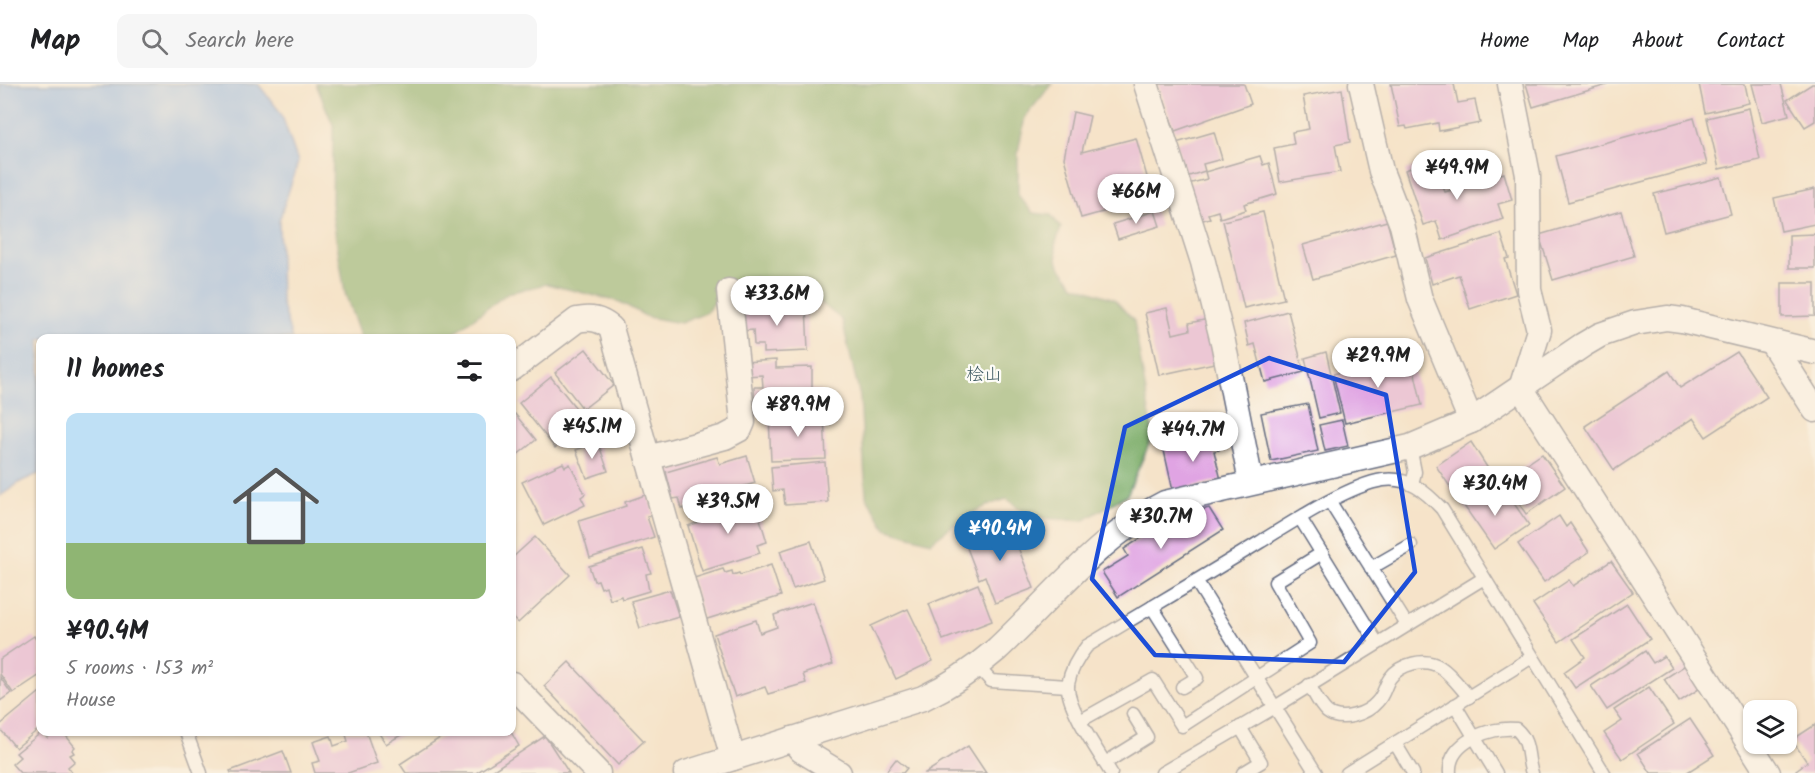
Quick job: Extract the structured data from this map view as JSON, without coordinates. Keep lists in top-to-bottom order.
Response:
{
  "parks": ["桧山"],
  "page": {
    "header": "Map",
    "search": "Search here",
    "nav": [
      "Home",
      "Map",
      "About",
      "Contact"
    ],
    "price": [
      "¥49.9M",
      "¥66M",
      "¥33.6M",
      "¥29.9M",
      "¥89.9M",
      "¥45.1M",
      "¥44.7M",
      "¥30.4M",
      "¥39.5M",
      "¥30.7M",
      "¥90.4M"
    ],
    "heading": "11 homes",
    "list": [
      {
        "name": "¥90.4M",
        "note": "5 rooms · 153 m² · House"
      }
    ]
  }
}
